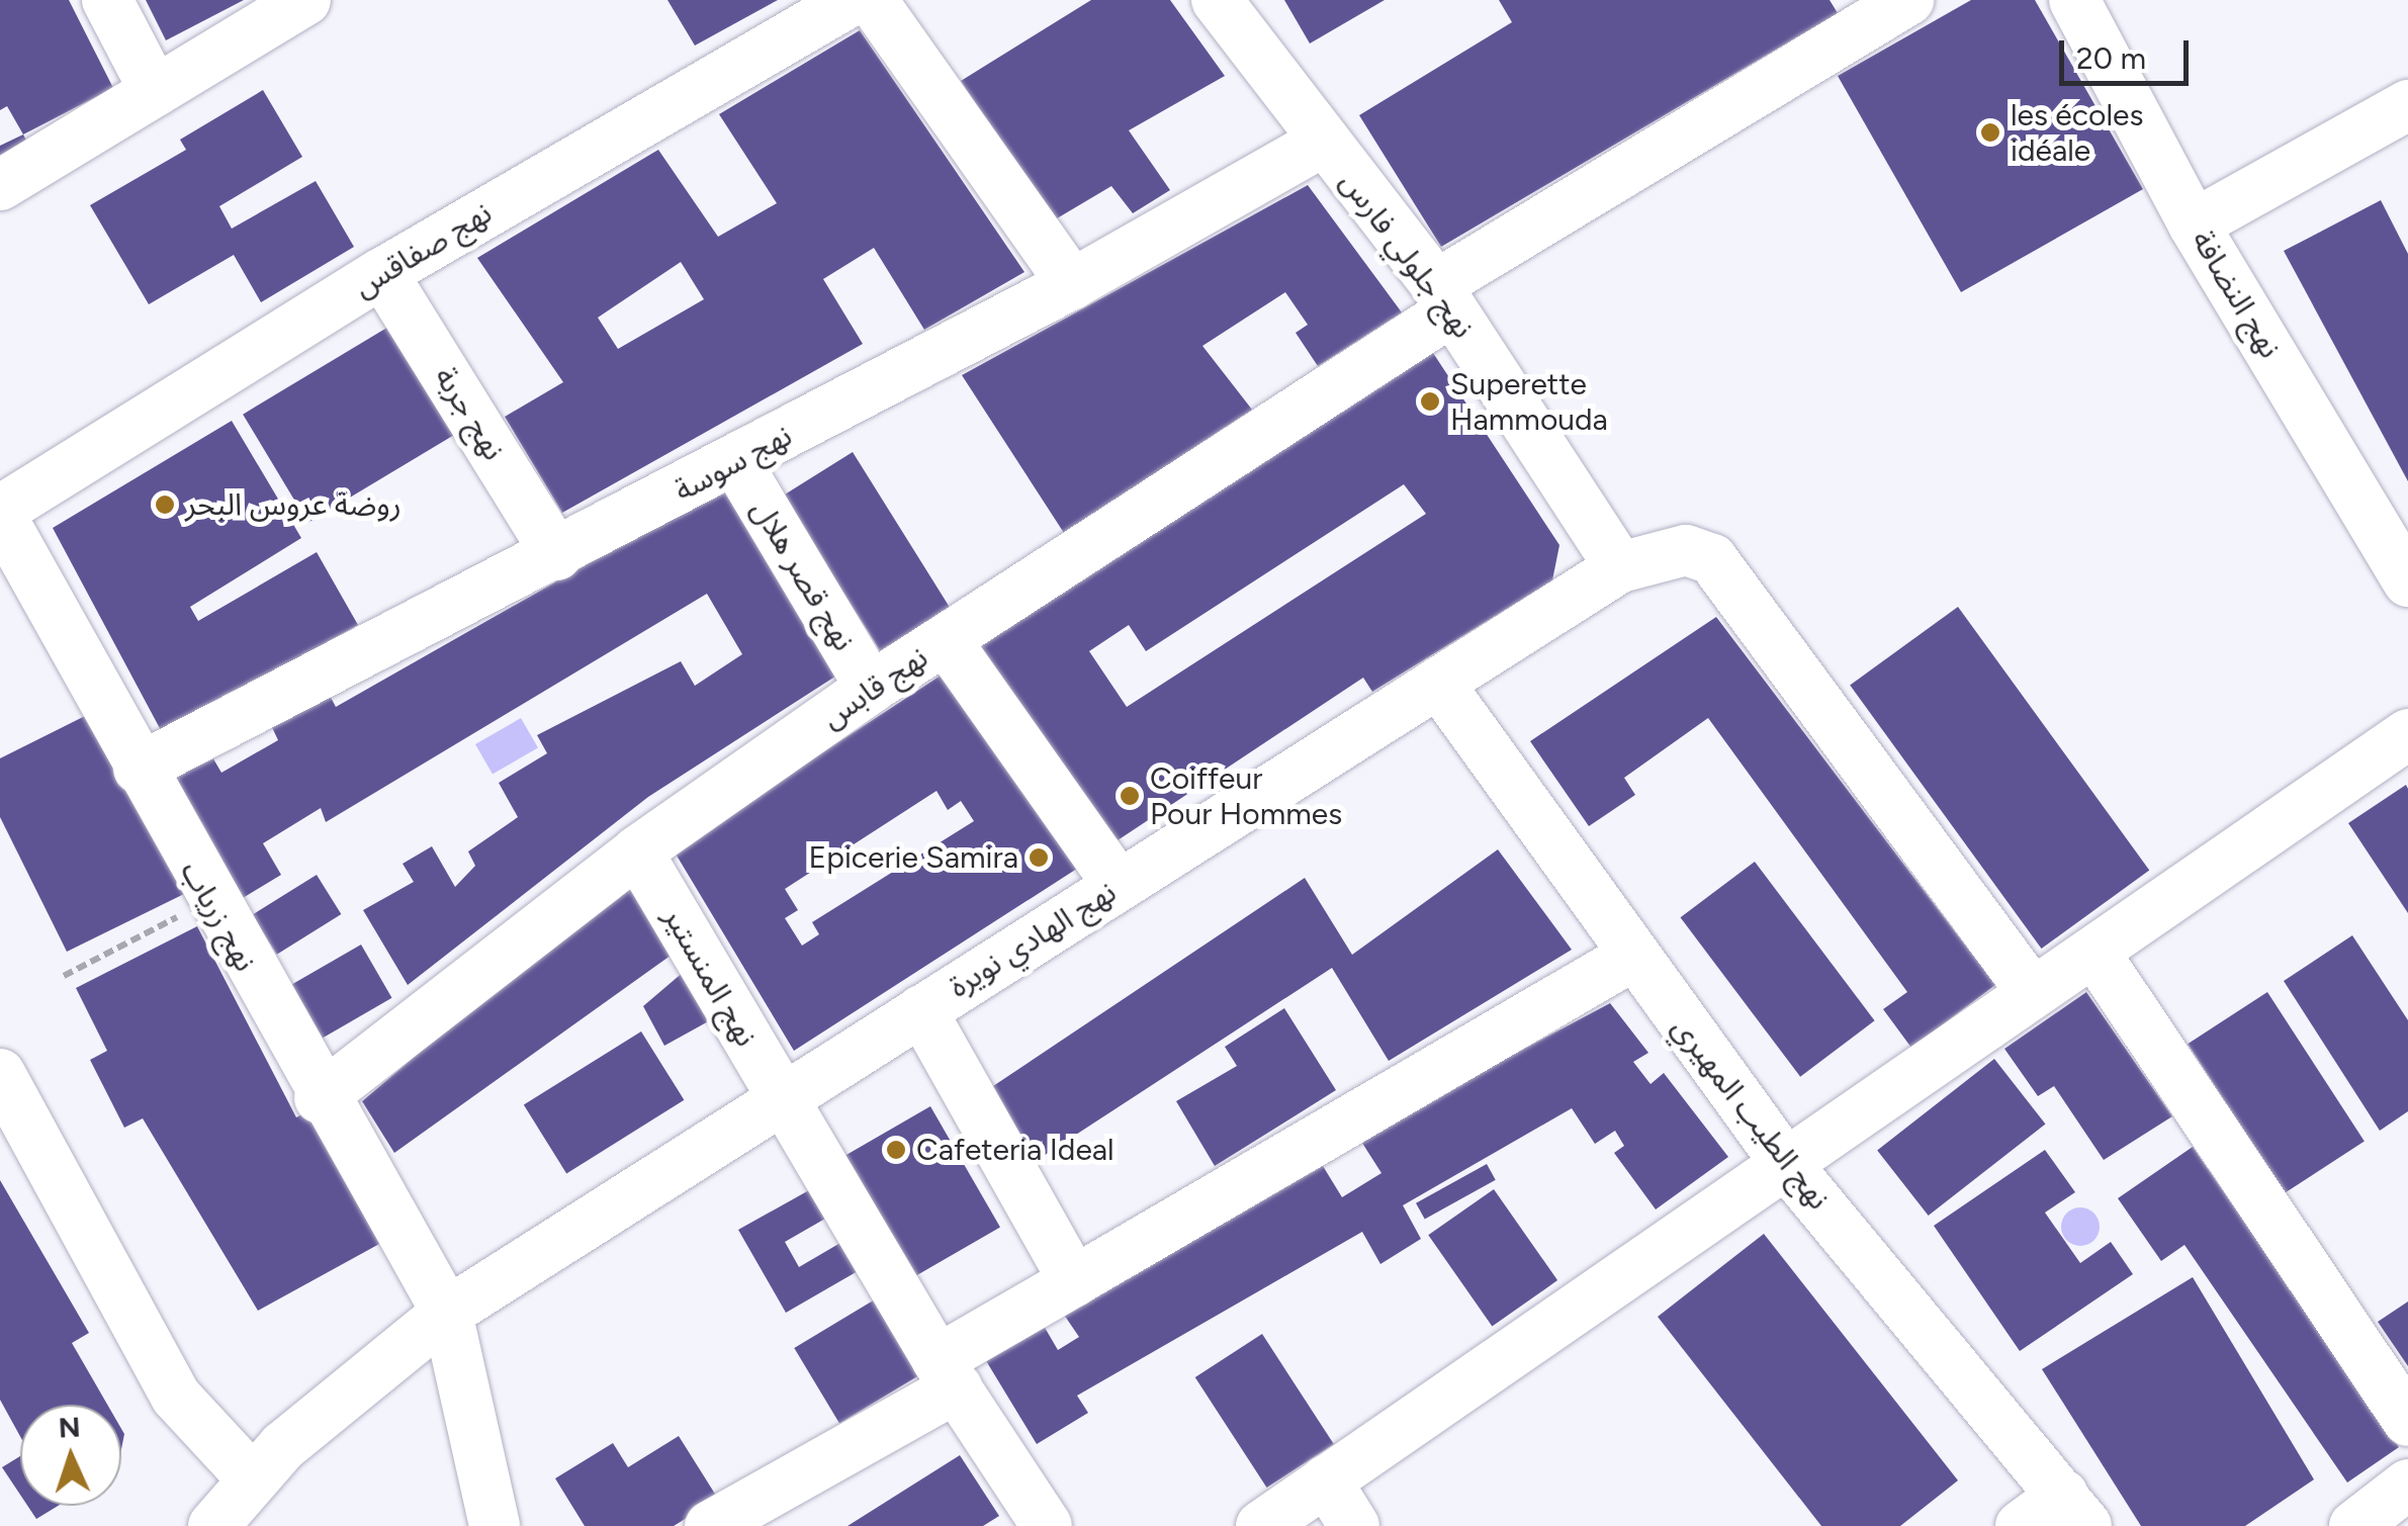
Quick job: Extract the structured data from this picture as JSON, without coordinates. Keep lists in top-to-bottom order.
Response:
{
  "streets": {
    "street": [
      "نهج صفاقس",
      "نهج جلولي فارس",
      "نهج النضافة",
      "نهج جربة",
      "نهج سوسة",
      "نهج قصر هلال",
      "نهج قابس",
      "نهج زرياب",
      "نهج الهادي نويرة",
      "نهج المنستير",
      "نهج الطيب المهيري"
    ]
  },
  "crossings": [
    ["نهج صفاقس", "نهج جربة"],
    ["نهج صفاقس", "نهج زرياب"],
    ["نهج جلولي فارس", "نهج سوسة"],
    ["نهج جلولي فارس", "نهج قابس"],
    ["نهج جلولي فارس", "نهج الهادي نويرة"],
    ["نهج جربة", "نهج سوسة"],
    ["نهج سوسة", "نهج قصر هلال"],
    ["نهج سوسة", "نهج زرياب"],
    ["نهج قصر هلال", "نهج قابس"],
    ["نهج قابس", "نهج زرياب"],
    ["نهج قابس", "نهج المنستير"],
    ["نهج زرياب", "نهج الهادي نويرة"],
    ["نهج الهادي نويرة", "نهج المنستير"],
    ["نهج الهادي نويرة", "نهج الطيب المهيري"]
  ],
  "places": [
    "les écoles idéale",
    "Superette Hammouda",
    "روضة عروس البحر",
    "Coiffeur Pour Hommes",
    "Epicerie Samira",
    "Cafeteria Ideal"
  ],
  "scale_bar": "20 m",
  "north": "top"
}
